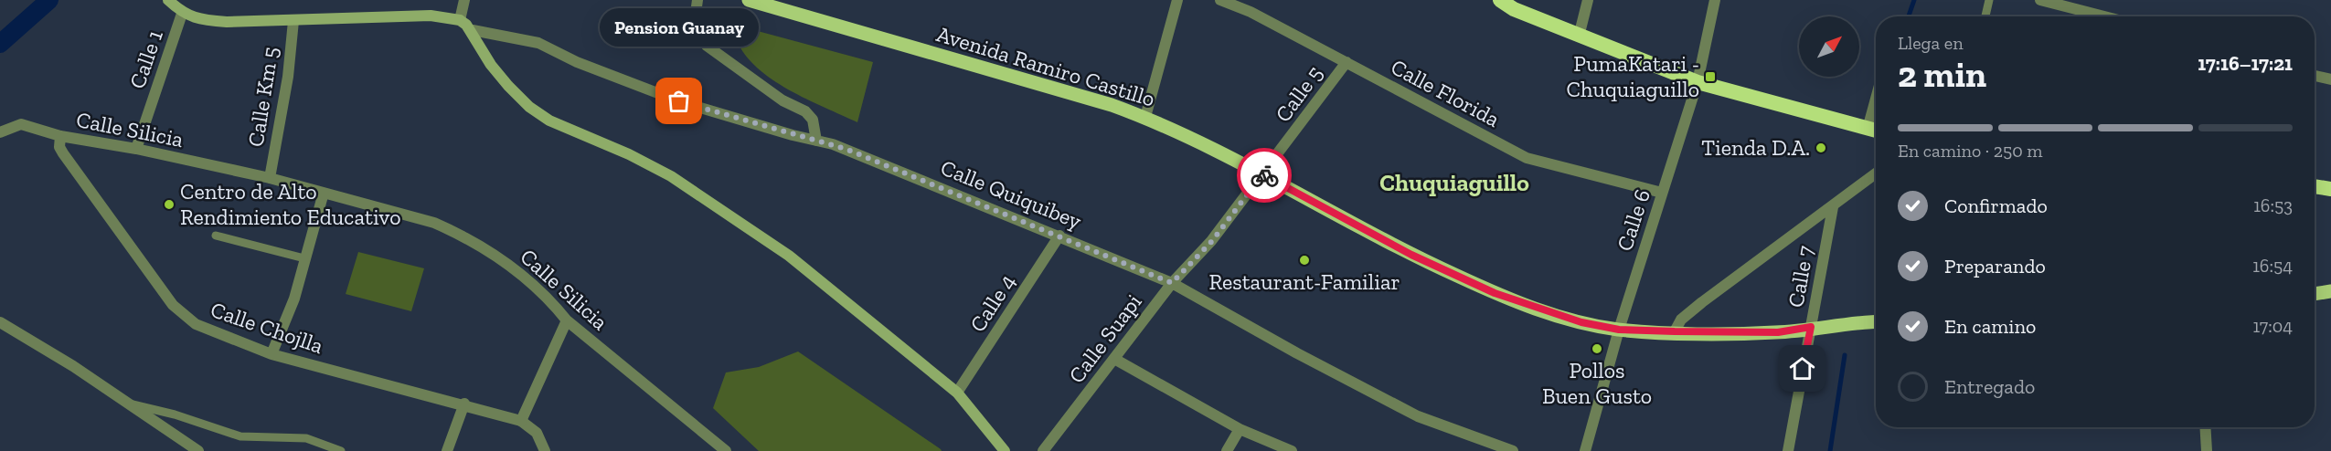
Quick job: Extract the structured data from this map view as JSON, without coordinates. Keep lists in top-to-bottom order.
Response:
{
  "streets": {
    "main road": ["Avenida Ramiro Castillo"],
    "street": [
      "Calle 1",
      "Calle Florida",
      "Calle 5",
      "Calle Km 5",
      "Calle Silicia",
      "Calle Quiquibey",
      "Calle 6",
      "Calle 7",
      "Calle 4",
      "Calle Chojlla",
      "Calle Suapi"
    ]
  },
  "crossings": [
    ["Calle 1", "Calle Silicia"],
    ["Avenida Ramiro Castillo", "Calle 5"],
    ["Avenida Ramiro Castillo", "Calle 6"],
    ["Avenida Ramiro Castillo", "Calle 7"],
    ["Avenida Ramiro Castillo", "Calle Suapi"],
    ["Calle Florida", "Calle 5"],
    ["Calle Florida", "Calle 6"],
    ["Calle 5", "Calle Suapi"],
    ["Calle Km 5", "Calle Silicia"],
    ["Calle Silicia", "Calle Chojlla"],
    ["Calle Quiquibey", "Calle 4"],
    ["Calle Quiquibey", "Calle Suapi"]
  ],
  "districts": ["Chuquiaguillo"],
  "places": {
    "transit": ["PumaKatari - Chuquiaguillo"],
    "other": [
      "Pension Guanay",
      "Tienda D.A.",
      "Centro de Alto Rendimiento Educativo",
      "Restaurant-Familiar",
      "Pollos Buen Gusto"
    ]
  },
  "north": "top right",
  "page": {
    "bubble": "Pension Guanay",
    "heading": ["2 min", "Llega en", "17:16–17:21"],
    "bar": "En camino · 250 m",
    "list": [
      ["Confirmado", "16:53"],
      ["Preparando", "16:54"],
      ["En camino", "17:04"],
      "Entregado"
    ]
  }
}
